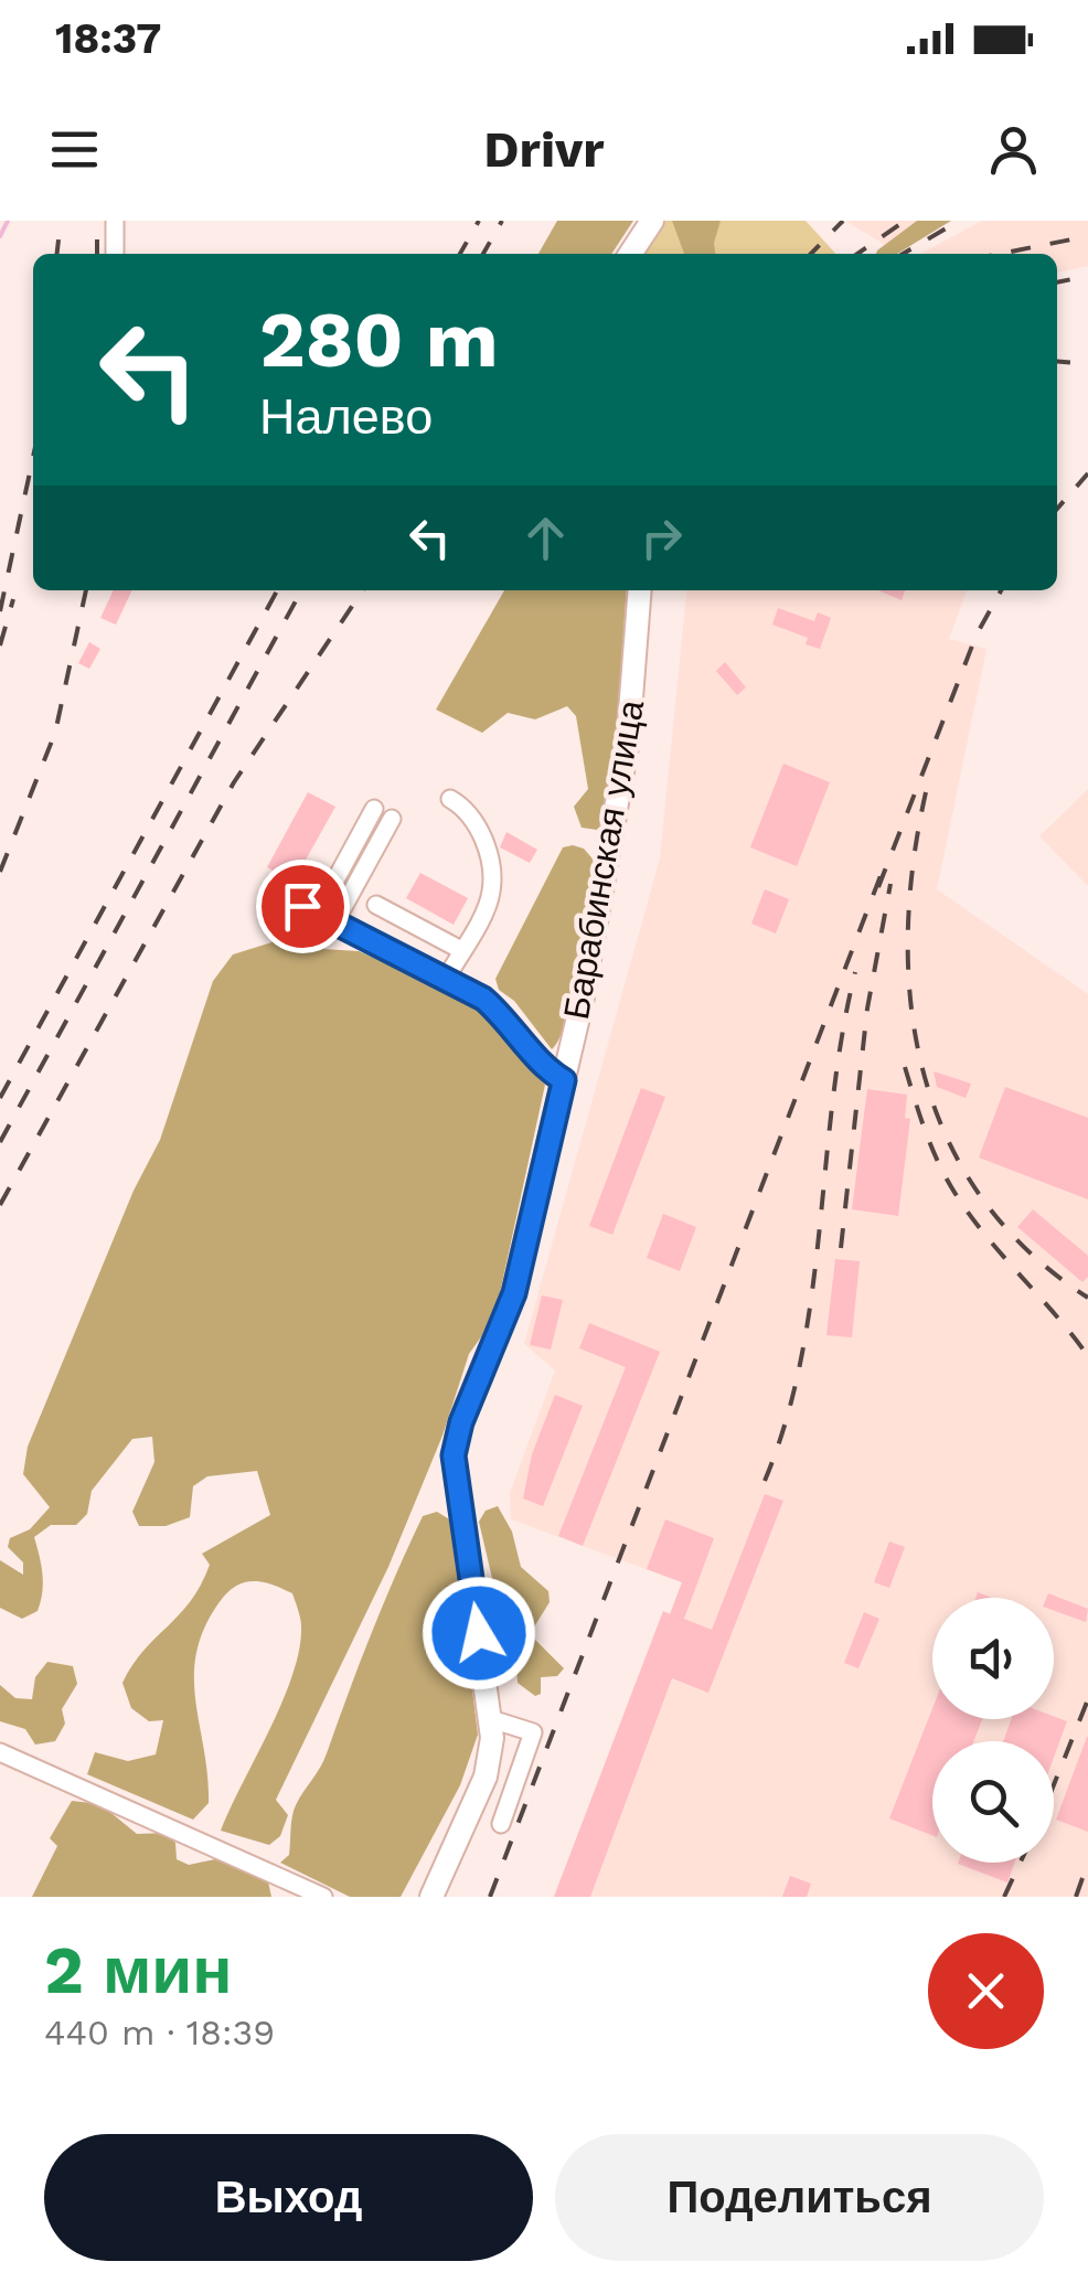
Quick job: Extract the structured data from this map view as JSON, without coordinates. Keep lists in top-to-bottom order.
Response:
{
  "streets": {
    "main road": ["Барабинская улица"]
  },
  "page": {
    "status": "18:37",
    "header": "Drivr",
    "turn": ["280 m", "Налево"],
    "heading": ["2 мин", "440 m · 18:39"],
    "buttons": ["Выход", "Поделиться"]
  }
}
